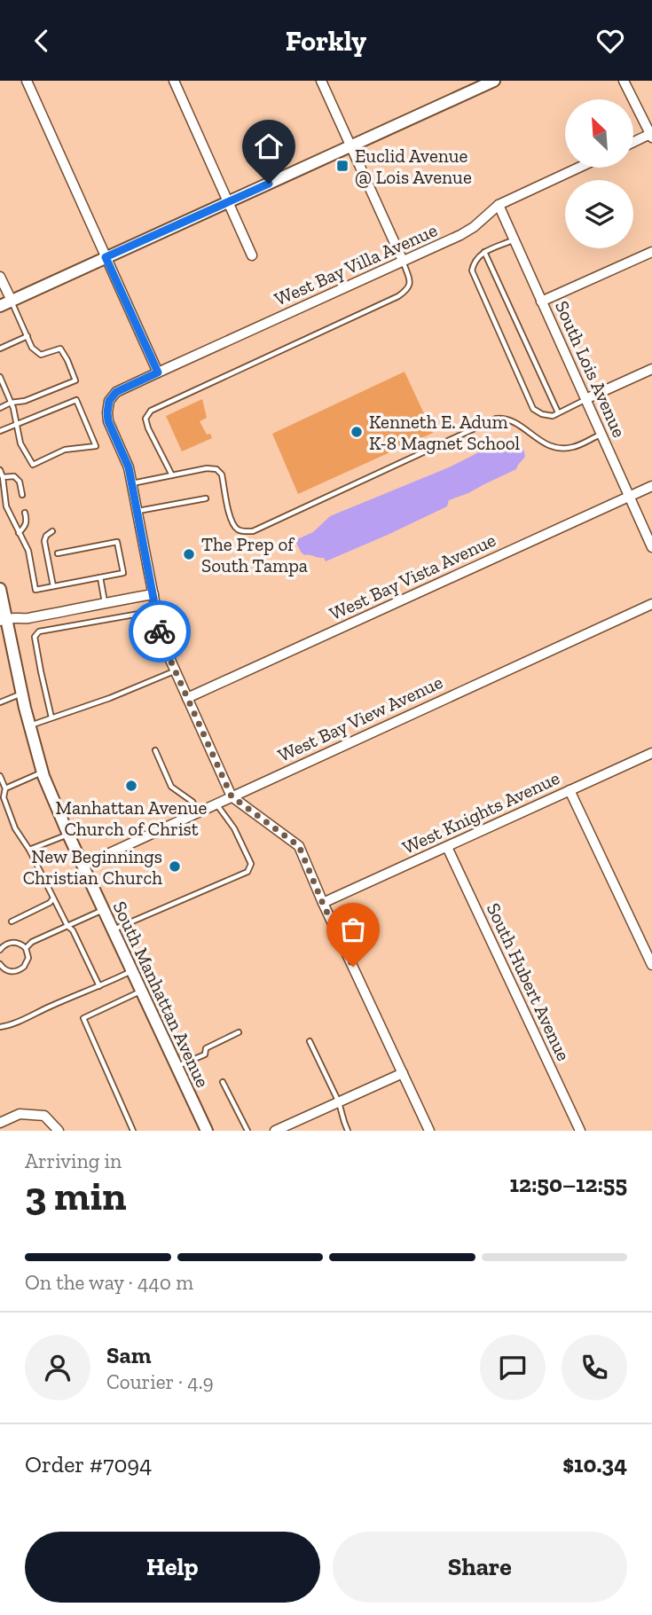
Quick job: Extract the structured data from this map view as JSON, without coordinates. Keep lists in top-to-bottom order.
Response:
{
  "streets": {
    "main road": ["South Manhattan Avenue"],
    "street": [
      "West Bay Villa Avenue",
      "South Lois Avenue",
      "West Bay Vista Avenue",
      "West Bay View Avenue",
      "West Knights Avenue",
      "South Hubert Avenue"
    ]
  },
  "crossings": [
    ["West Bay Villa Avenue", "South Lois Avenue"],
    ["South Lois Avenue", "West Bay Vista Avenue"],
    ["West Bay View Avenue", "South Manhattan Avenue"],
    ["West Knights Avenue", "South Hubert Avenue"]
  ],
  "places": {
    "transit": ["Euclid Avenue @ Lois Avenue"],
    "other": [
      "Kenneth E. Adum K-8 Magnet School",
      "The Prep of South Tampa",
      "Manhattan Avenue Church of Christ",
      "New Beginnings Christian Church"
    ]
  },
  "north": "top left",
  "page": {
    "header": "Forkly",
    "heading": ["3 min", "Arriving in", "12:50–12:55"],
    "panel": [
      "Sam",
      "Courier · 4.9",
      "Order #7094",
      "$10.34"
    ],
    "bar": "On the way · 440 m",
    "buttons": ["Help", "Share"]
  }
}
